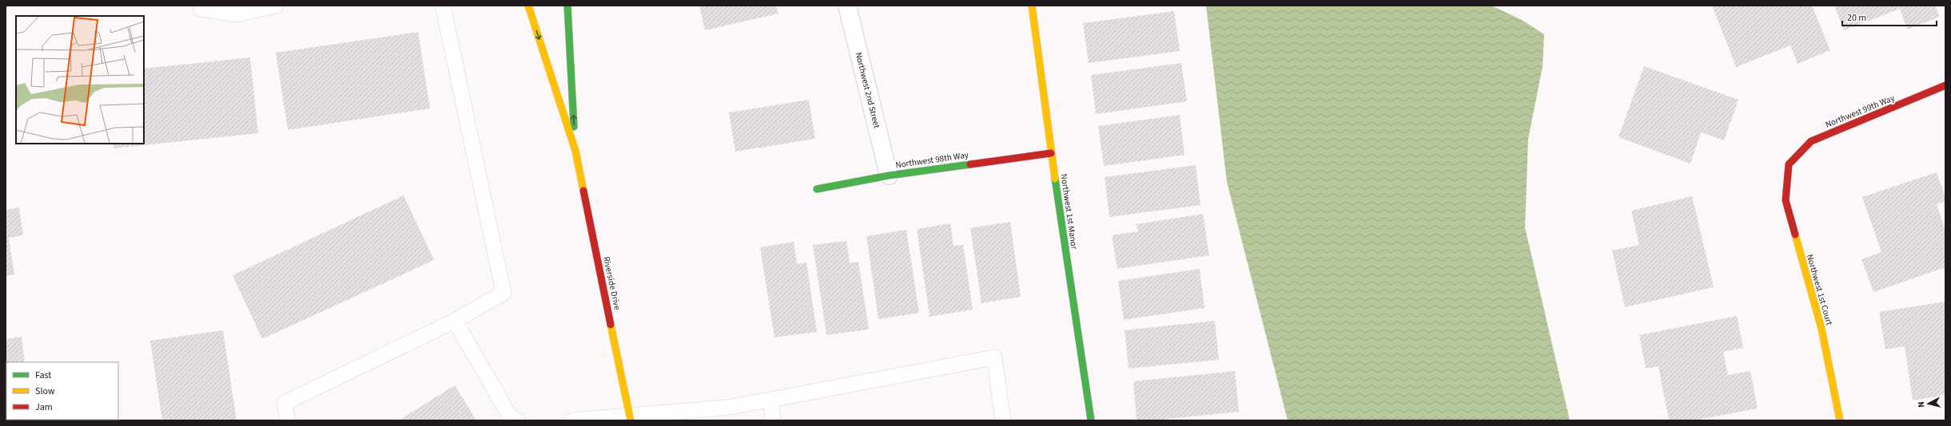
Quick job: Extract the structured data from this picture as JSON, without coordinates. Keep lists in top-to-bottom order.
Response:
{
  "streets": {
    "street": [
      "Northwest 2nd Street",
      "Northwest 99th Way",
      "Northwest 98th Way",
      "Northwest 1st Manor",
      "Riverside Drive",
      "Northwest 1st Court"
    ]
  },
  "crossings": [
    ["Northwest 2nd Street", "Northwest 98th Way"],
    ["Northwest 99th Way", "Northwest 1st Court"],
    ["Northwest 98th Way", "Northwest 1st Manor"]
  ],
  "legend": ["Fast", "Slow", "Jam"],
  "scale_bar": "20 m",
  "north": "left"
}
